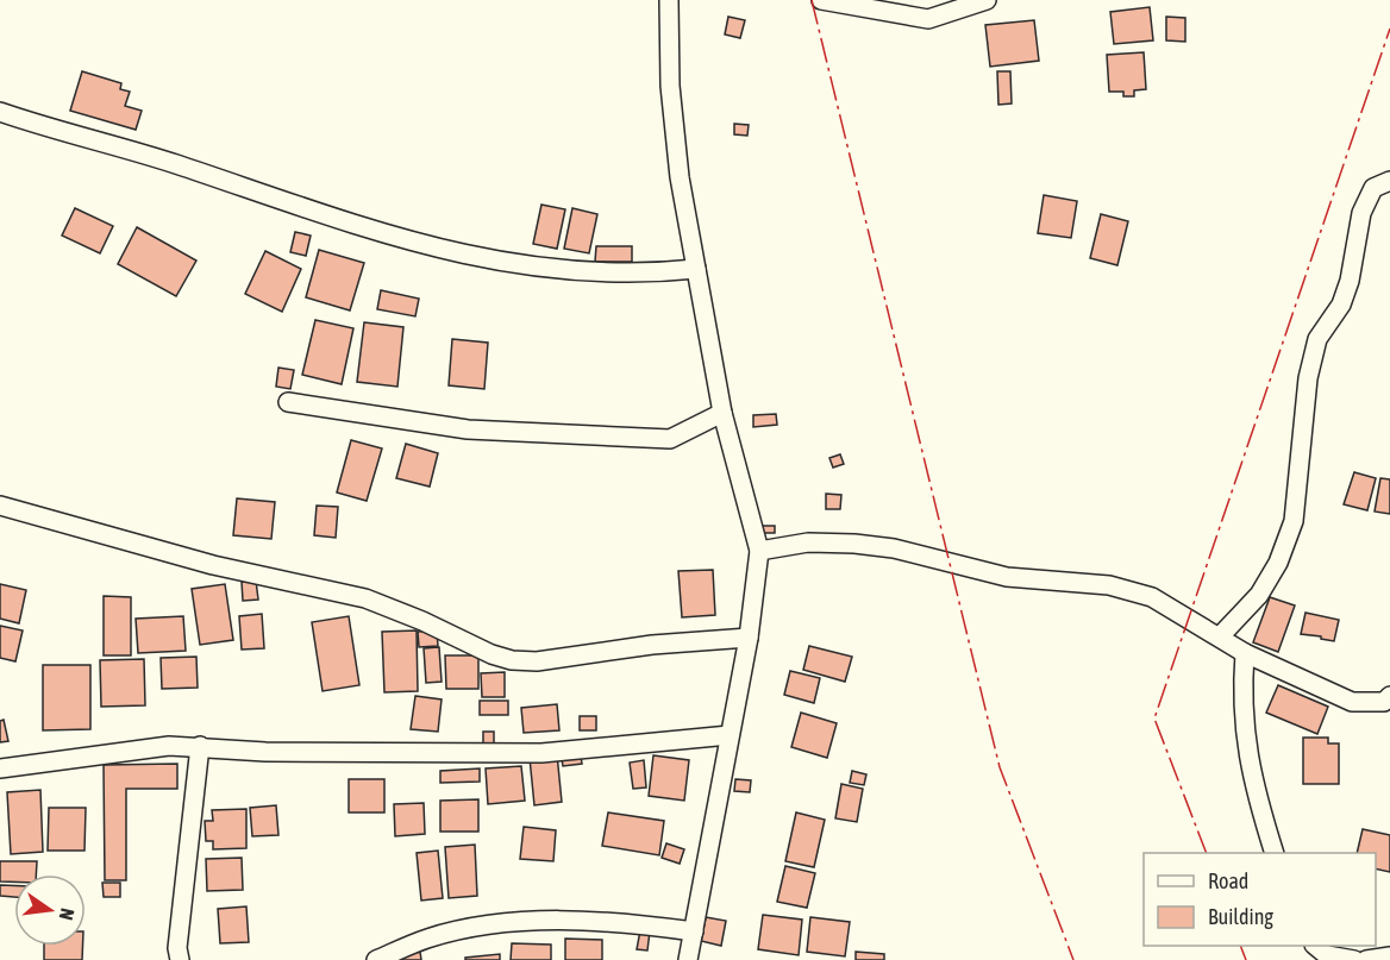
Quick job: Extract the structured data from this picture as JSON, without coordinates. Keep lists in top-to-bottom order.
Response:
{
  "legend": ["Road", "Building"],
  "north": "right"
}
